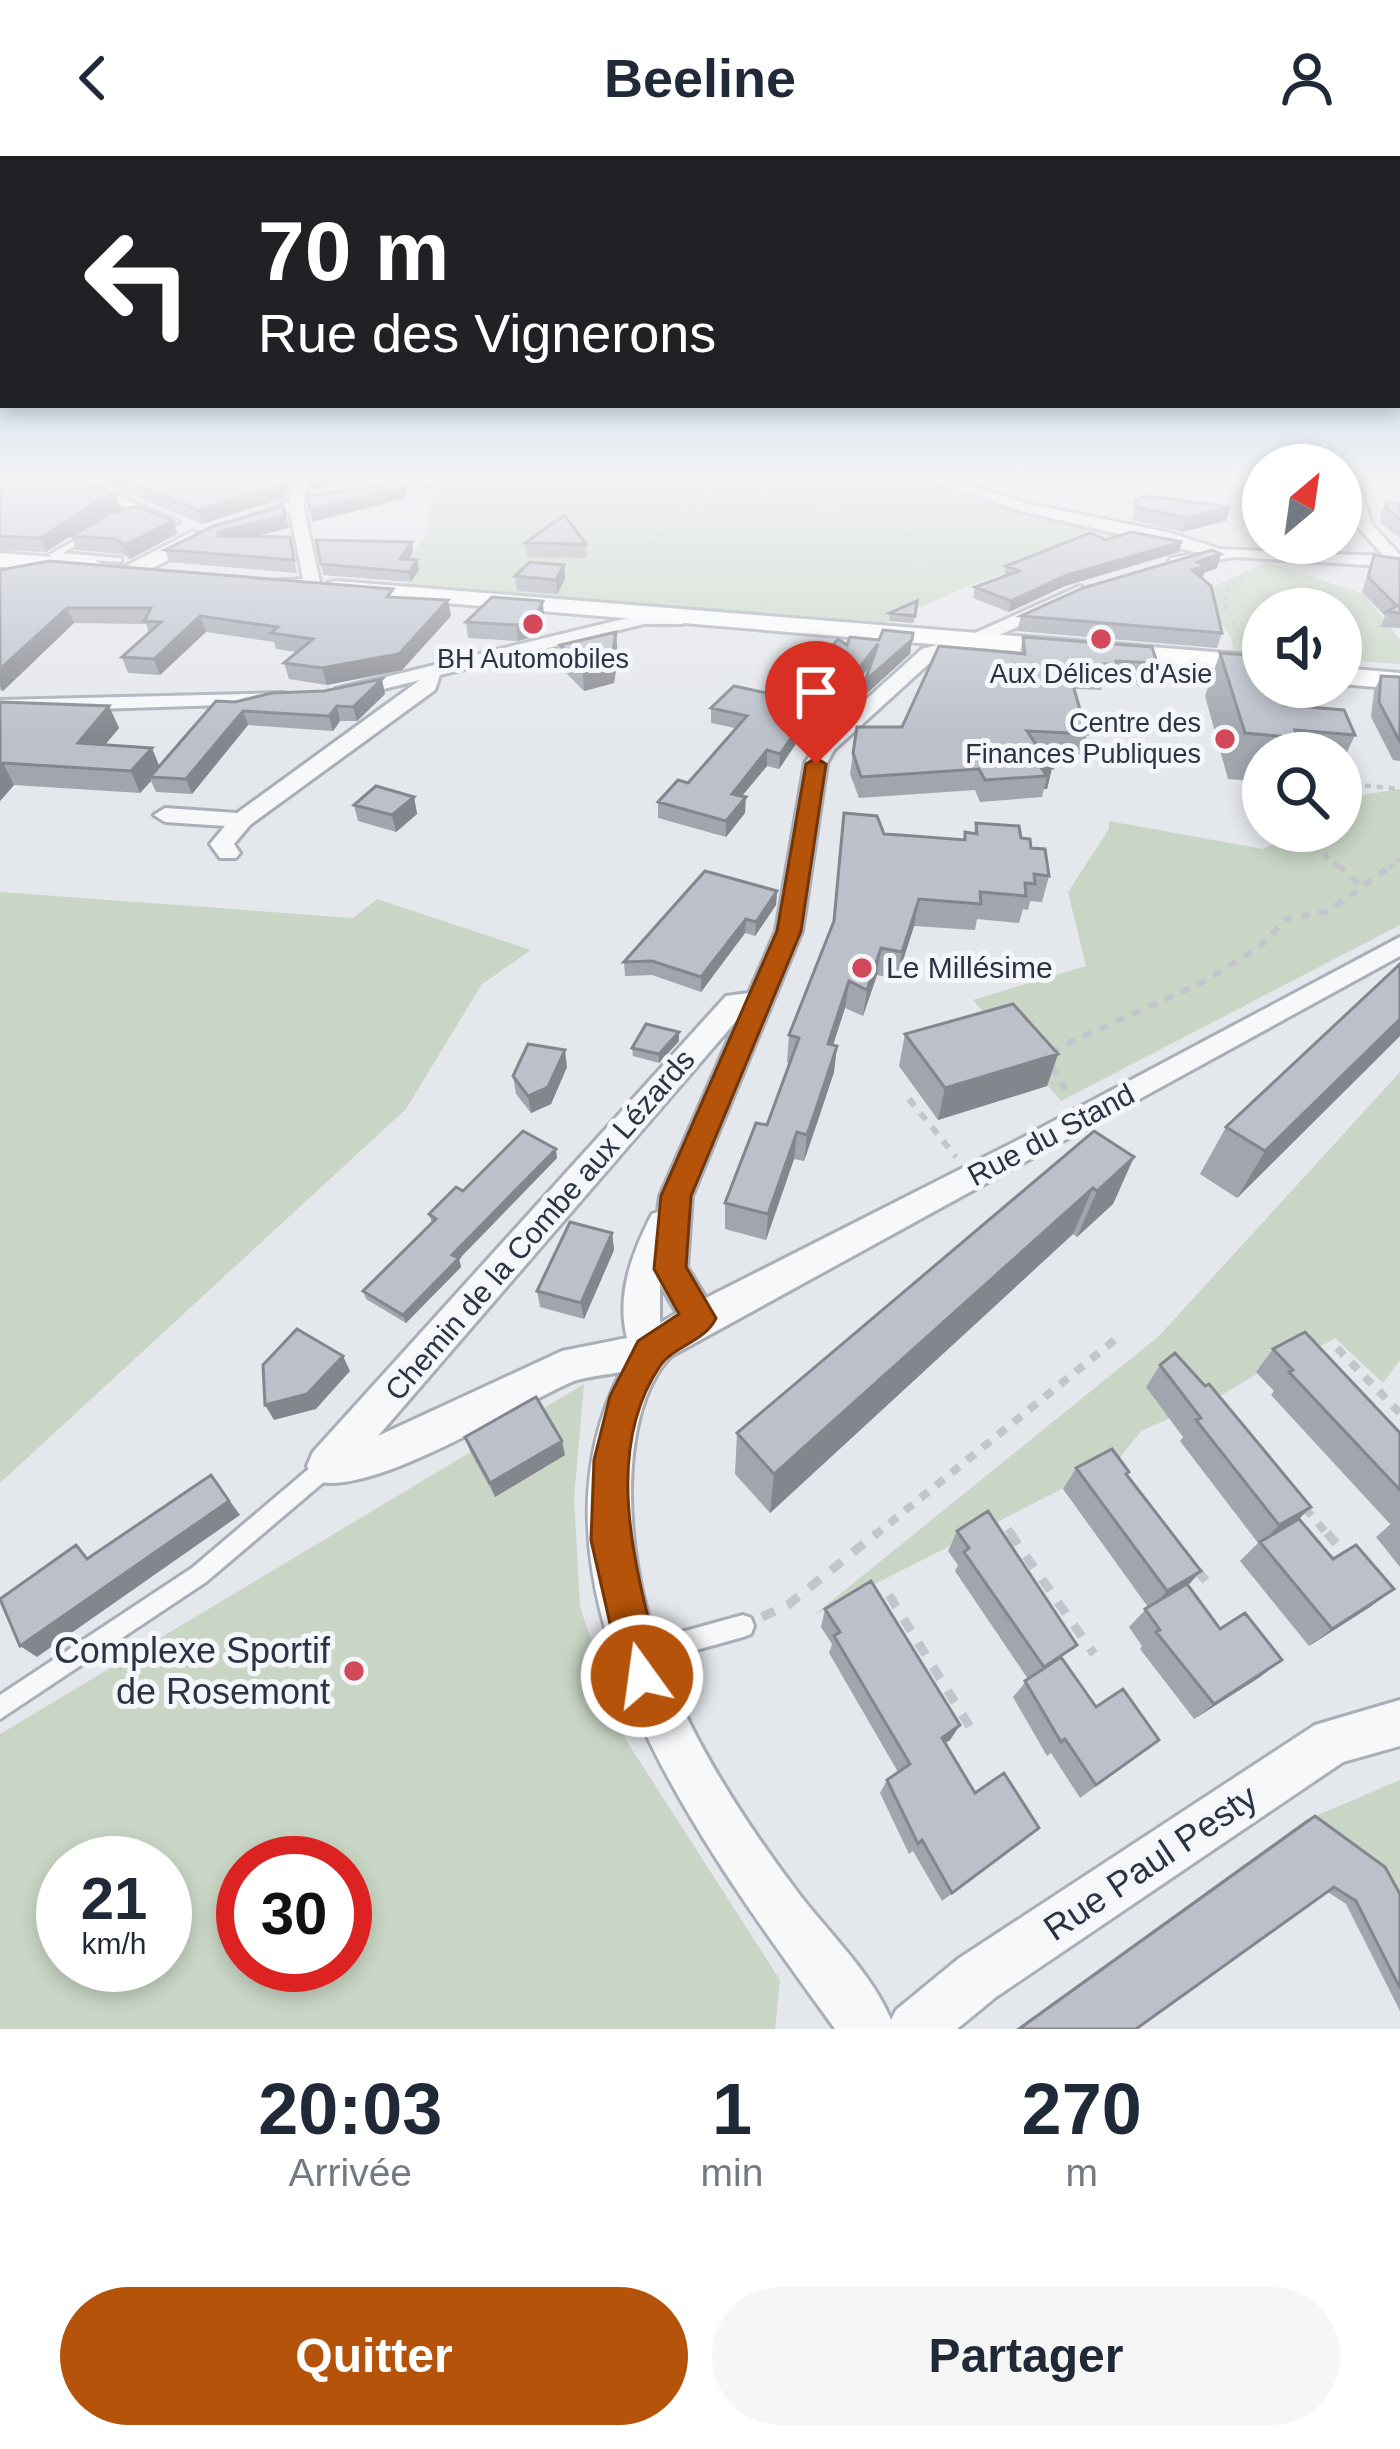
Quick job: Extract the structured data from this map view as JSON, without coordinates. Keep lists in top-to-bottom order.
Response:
{
  "streets": {
    "street": ["Rue du Stand", "Chemin de la Combe aux Lézards", "Rue Paul Pesty"]
  },
  "crossings": [
    ["Rue du Stand", "Chemin de la Combe aux Lézards"]
  ],
  "places": [
    "BH Automobiles",
    "Aux Délices d'Asie",
    "Centre des Finances Publiques",
    "Le Millésime",
    "Complexe Sportif de Rosemont"
  ],
  "north": "top right",
  "page": {
    "header": "Beeline",
    "turn": ["70 m", "Rue des Vignerons"],
    "speed": "21 km/h",
    "limit": "30",
    "eta": [
      "20:03",
      "Arrivée",
      "1",
      "min",
      "270",
      "m"
    ],
    "buttons": ["Quitter", "Partager"]
  }
}
